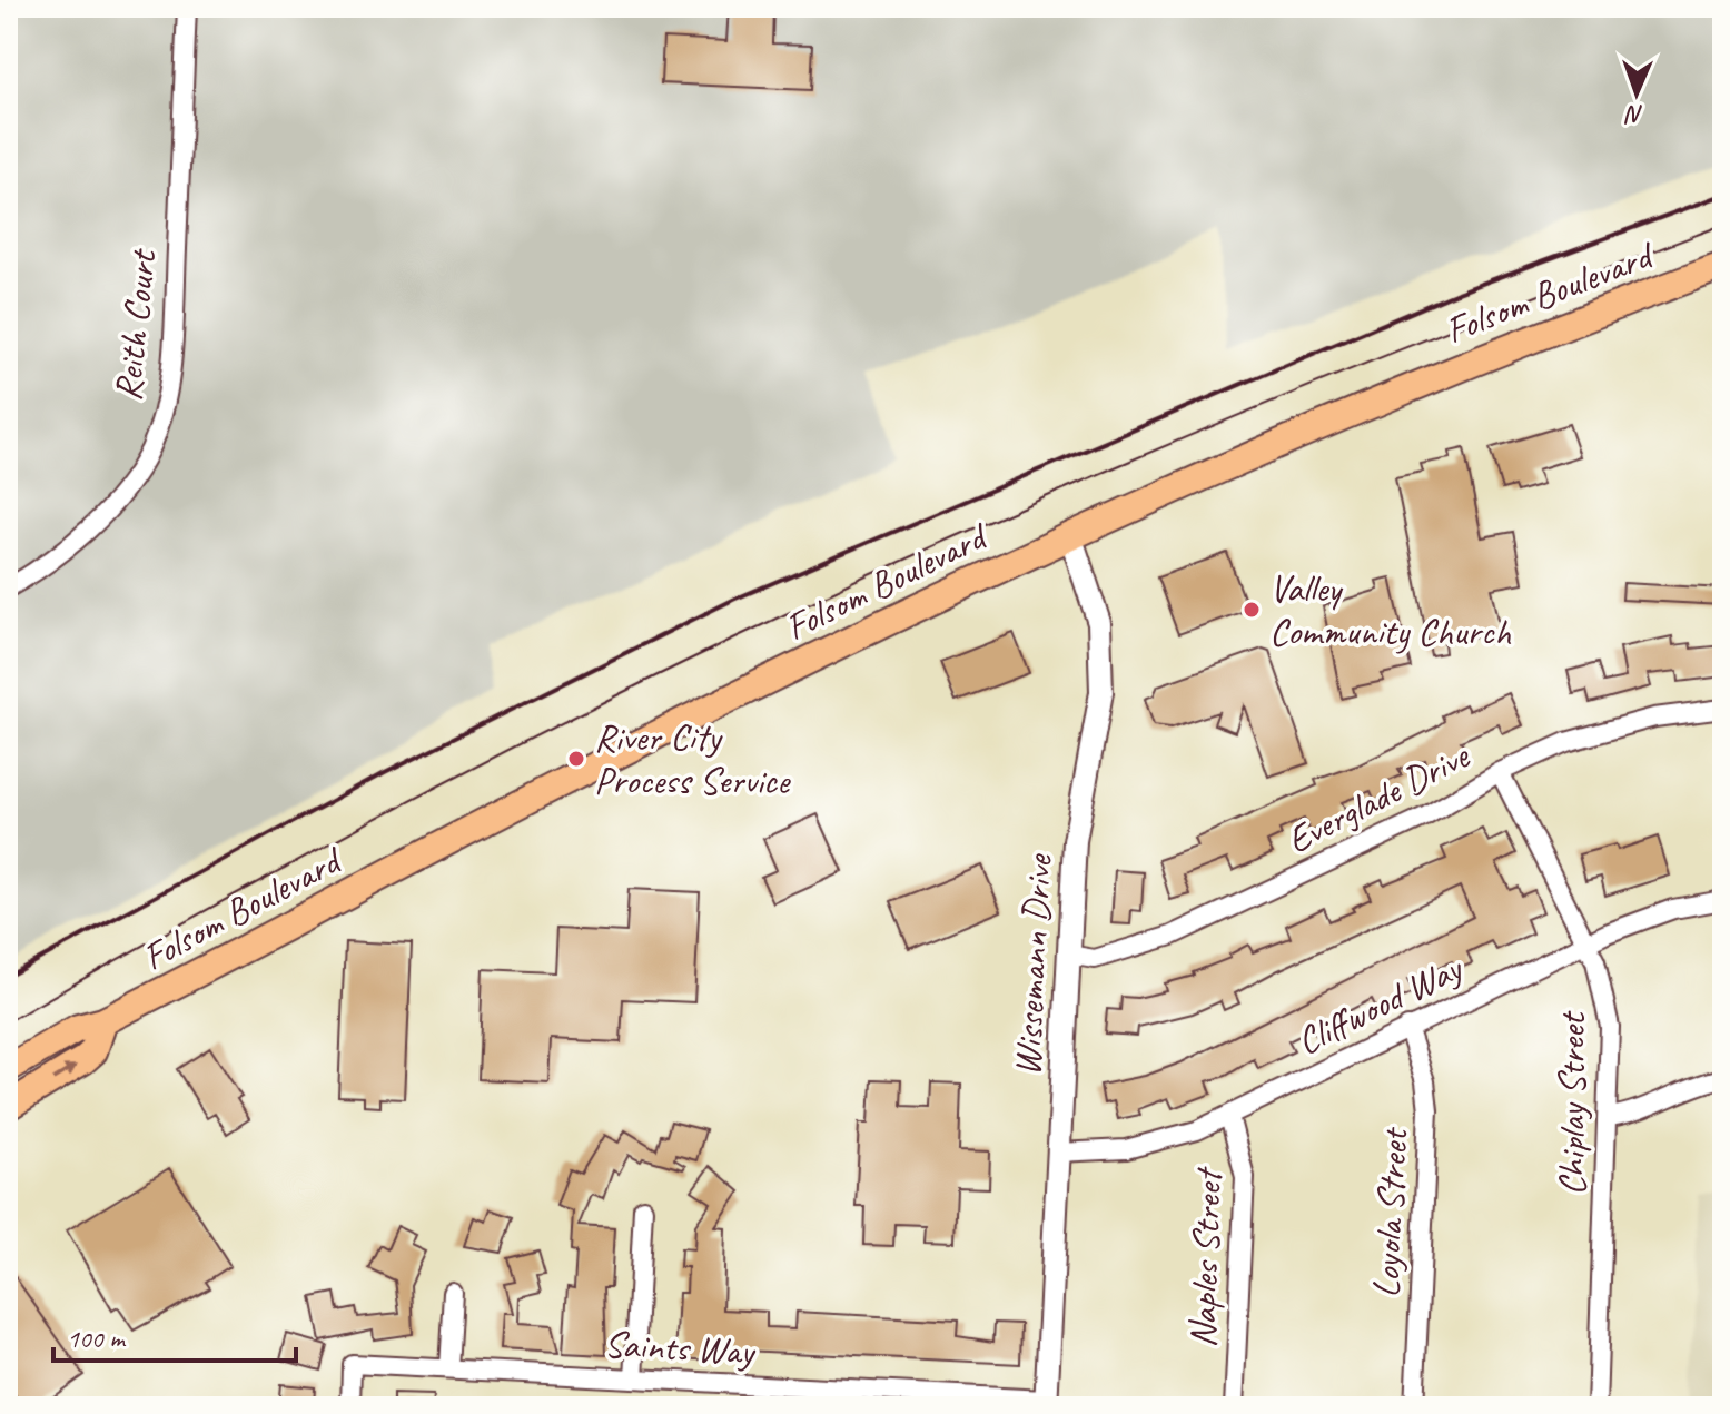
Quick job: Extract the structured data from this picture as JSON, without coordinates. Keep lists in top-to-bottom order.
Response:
{
  "streets": {
    "main road": ["Folsom Boulevard"],
    "street": [
      "Reith Court",
      "Everglade Drive",
      "Wissemann Drive",
      "Cliffwood Way",
      "Chiplay Street",
      "Loyola Street",
      "Naples Street",
      "Saints Way"
    ]
  },
  "crossings": [
    ["Folsom Boulevard", "Wissemann Drive"],
    ["Everglade Drive", "Wissemann Drive"],
    ["Everglade Drive", "Chiplay Street"],
    ["Wissemann Drive", "Cliffwood Way"],
    ["Wissemann Drive", "Saints Way"],
    ["Cliffwood Way", "Chiplay Street"],
    ["Cliffwood Way", "Loyola Street"],
    ["Cliffwood Way", "Naples Street"]
  ],
  "places": ["Valley Community Church", "River City Process Service"],
  "scale_bar": "100 m",
  "north": "bottom"
}
